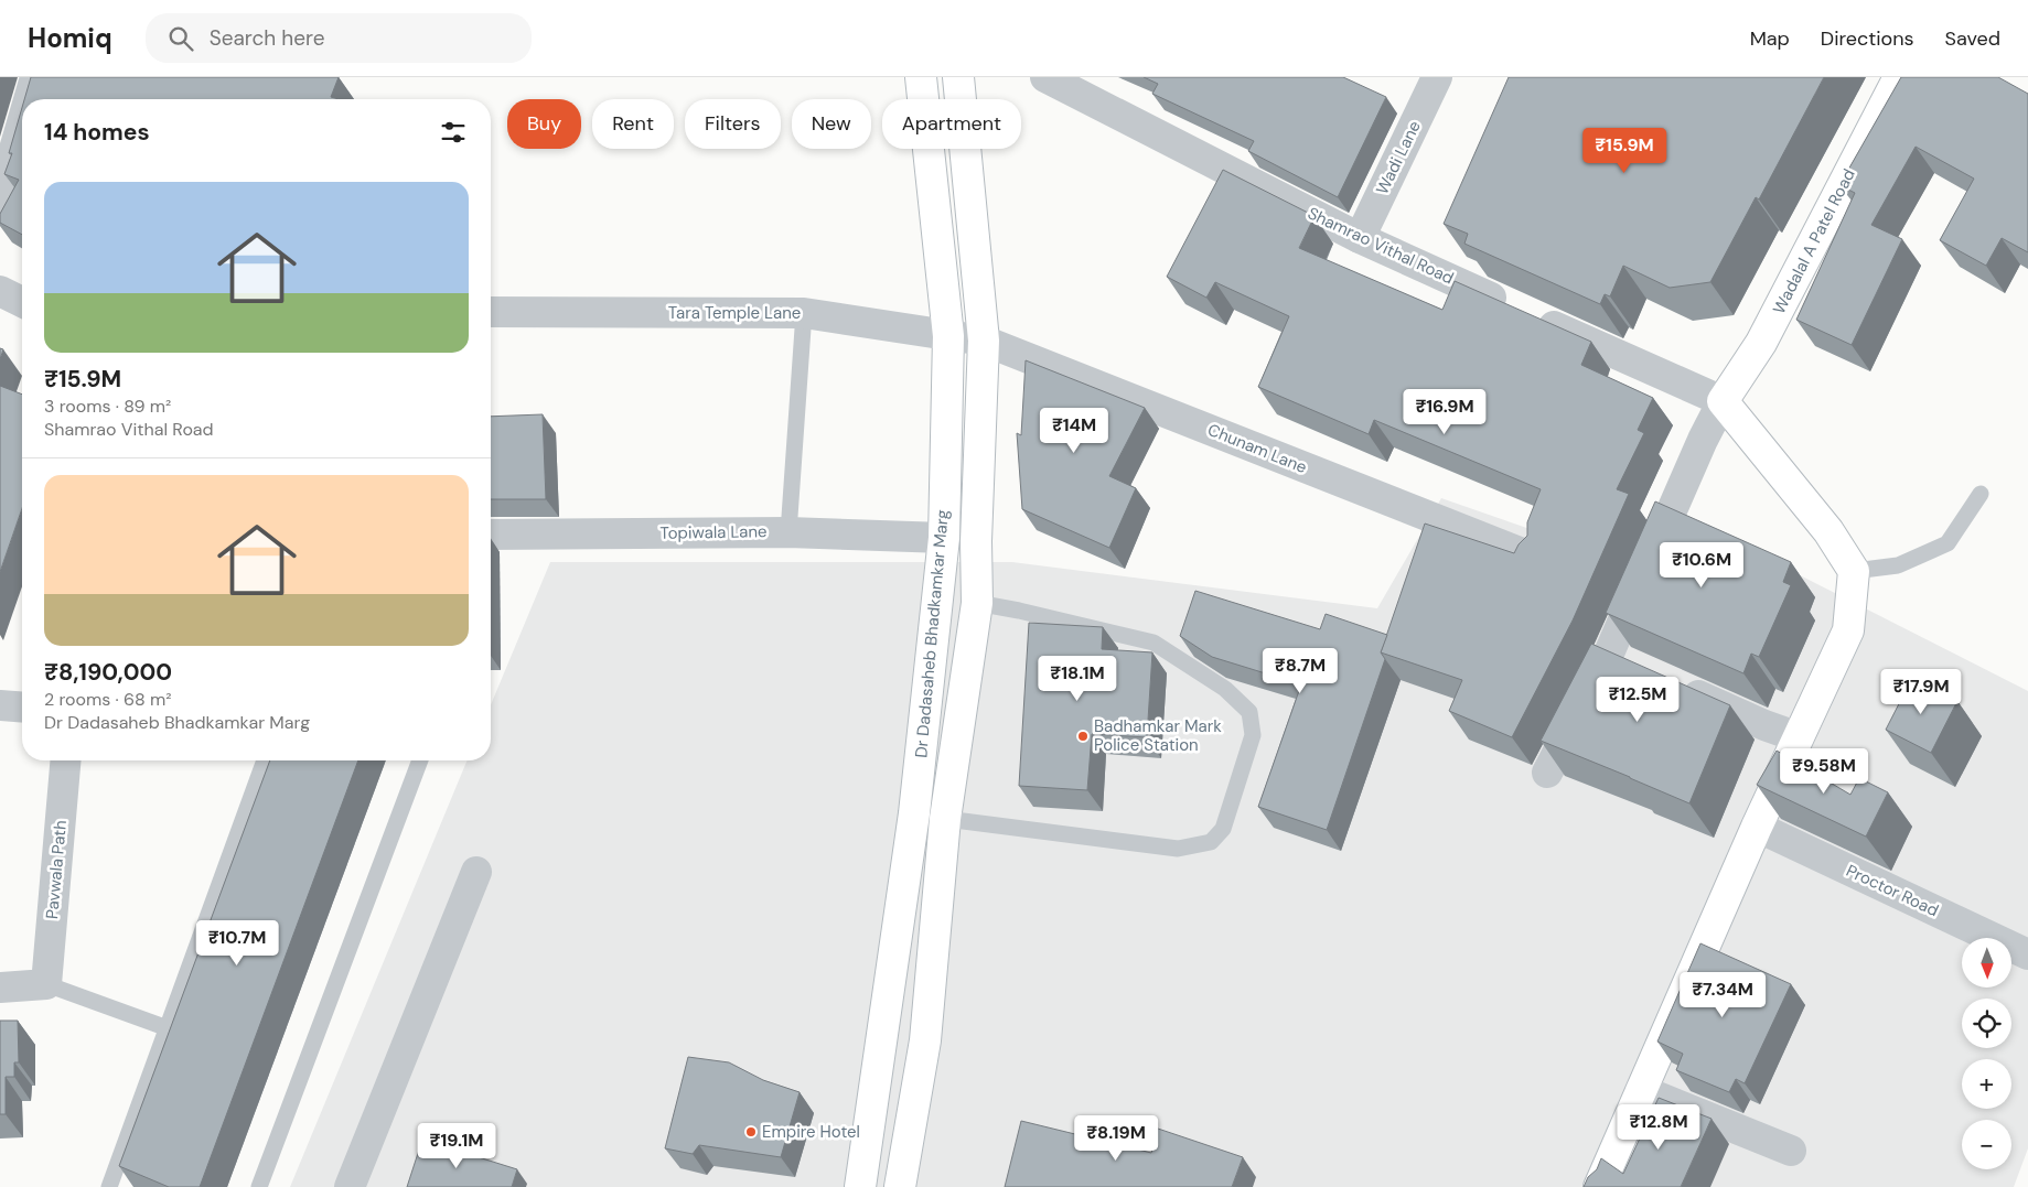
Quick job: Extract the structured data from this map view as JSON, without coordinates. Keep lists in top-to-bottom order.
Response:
{
  "streets": {
    "main road": ["Wadalal A Patel Road", "Dr Dadasaheb Bhadkamkar Marg"],
    "street": [
      "Wadi Lane",
      "Shamrao Vithal Road",
      "Tara Temple Lane",
      "Chunam Lane",
      "Topiwala Lane",
      "Pavwala Path",
      "Proctor Road"
    ]
  },
  "crossings": [
    ["Wadi Lane", "Shamrao Vithal Road"],
    ["Wadalal A Patel Road", "Shamrao Vithal Road"],
    ["Tara Temple Lane", "Chunam Lane"],
    ["Tara Temple Lane", "Dr Dadasaheb Bhadkamkar Marg"],
    ["Chunam Lane", "Dr Dadasaheb Bhadkamkar Marg"],
    ["Topiwala Lane", "Dr Dadasaheb Bhadkamkar Marg"]
  ],
  "places": ["Badhamkar Mark Police Station", "Empire Hotel"],
  "north": "bottom",
  "page": {
    "header": "Homiq",
    "search": "Search here",
    "nav": ["Map", "Directions", "Saved"],
    "chip": [
      "Buy",
      "Rent",
      "Filters",
      "New",
      "Apartment"
    ],
    "heading": "14 homes",
    "price": [
      "₹15.9M",
      "₹16.9M",
      "₹14M",
      "₹10.6M",
      "₹8.7M",
      "₹18.1M",
      "₹17.9M",
      "₹12.5M",
      "₹9.58M",
      "₹10.7M",
      "₹7.34M",
      "₹12.8M",
      "₹8.19M",
      "₹19.1M"
    ],
    "list": [
      {
        "name": "₹15.9M",
        "note": "3 rooms · 89 m² · Shamrao Vithal Road"
      },
      {
        "name": "₹8,190,000",
        "note": "2 rooms · 68 m² · Dr Dadasaheb Bhadkamkar Marg"
      }
    ],
    "map_buttons": ["+", "−"]
  }
}
